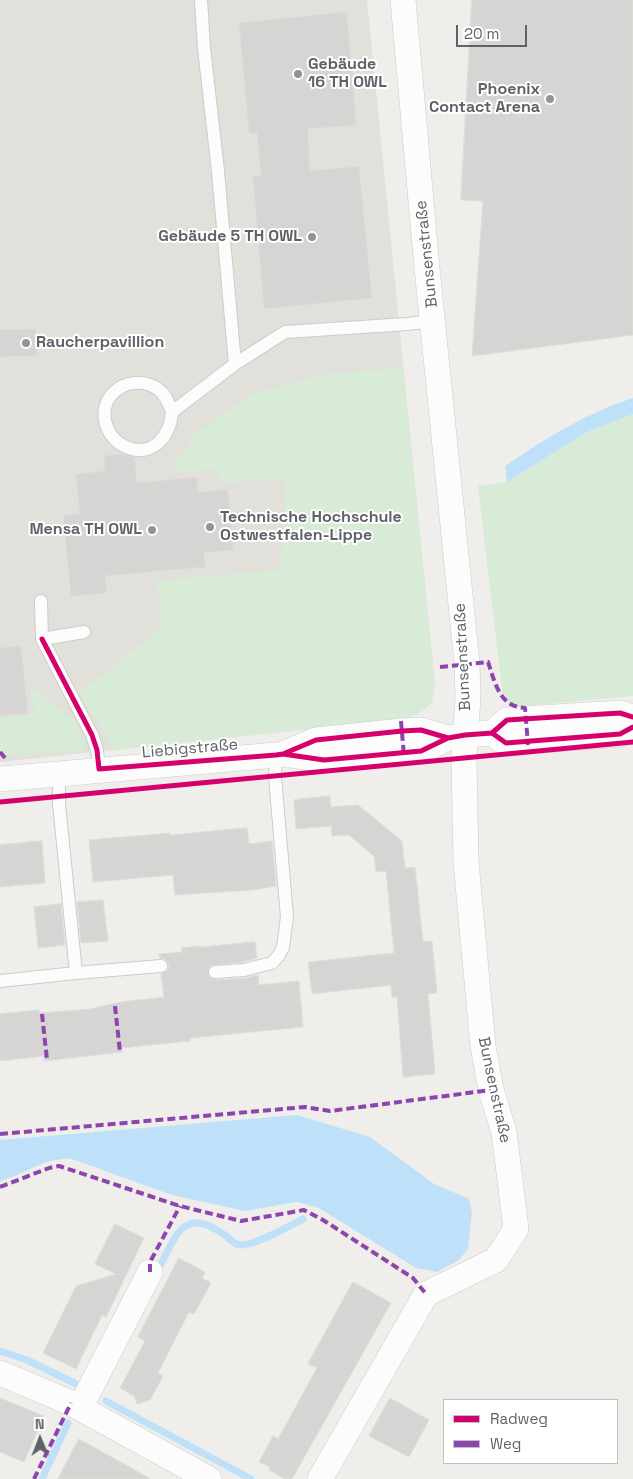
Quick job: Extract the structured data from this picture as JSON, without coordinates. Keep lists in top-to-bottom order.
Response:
{
  "streets": {
    "street": ["Bunsenstraße", "Liebigstraße"]
  },
  "crossings": [
    ["Bunsenstraße", "Liebigstraße"]
  ],
  "places": [
    "Gebäude 16 TH OWL",
    "Phoenix Contact Arena",
    "Gebäude 5 TH OWL",
    "Raucherpavillion",
    "Technische Hochschule Ostwestfalen-Lippe",
    "Mensa TH OWL"
  ],
  "legend": ["Radweg", "Weg"],
  "scale_bar": "20 m",
  "north": "top"
}
